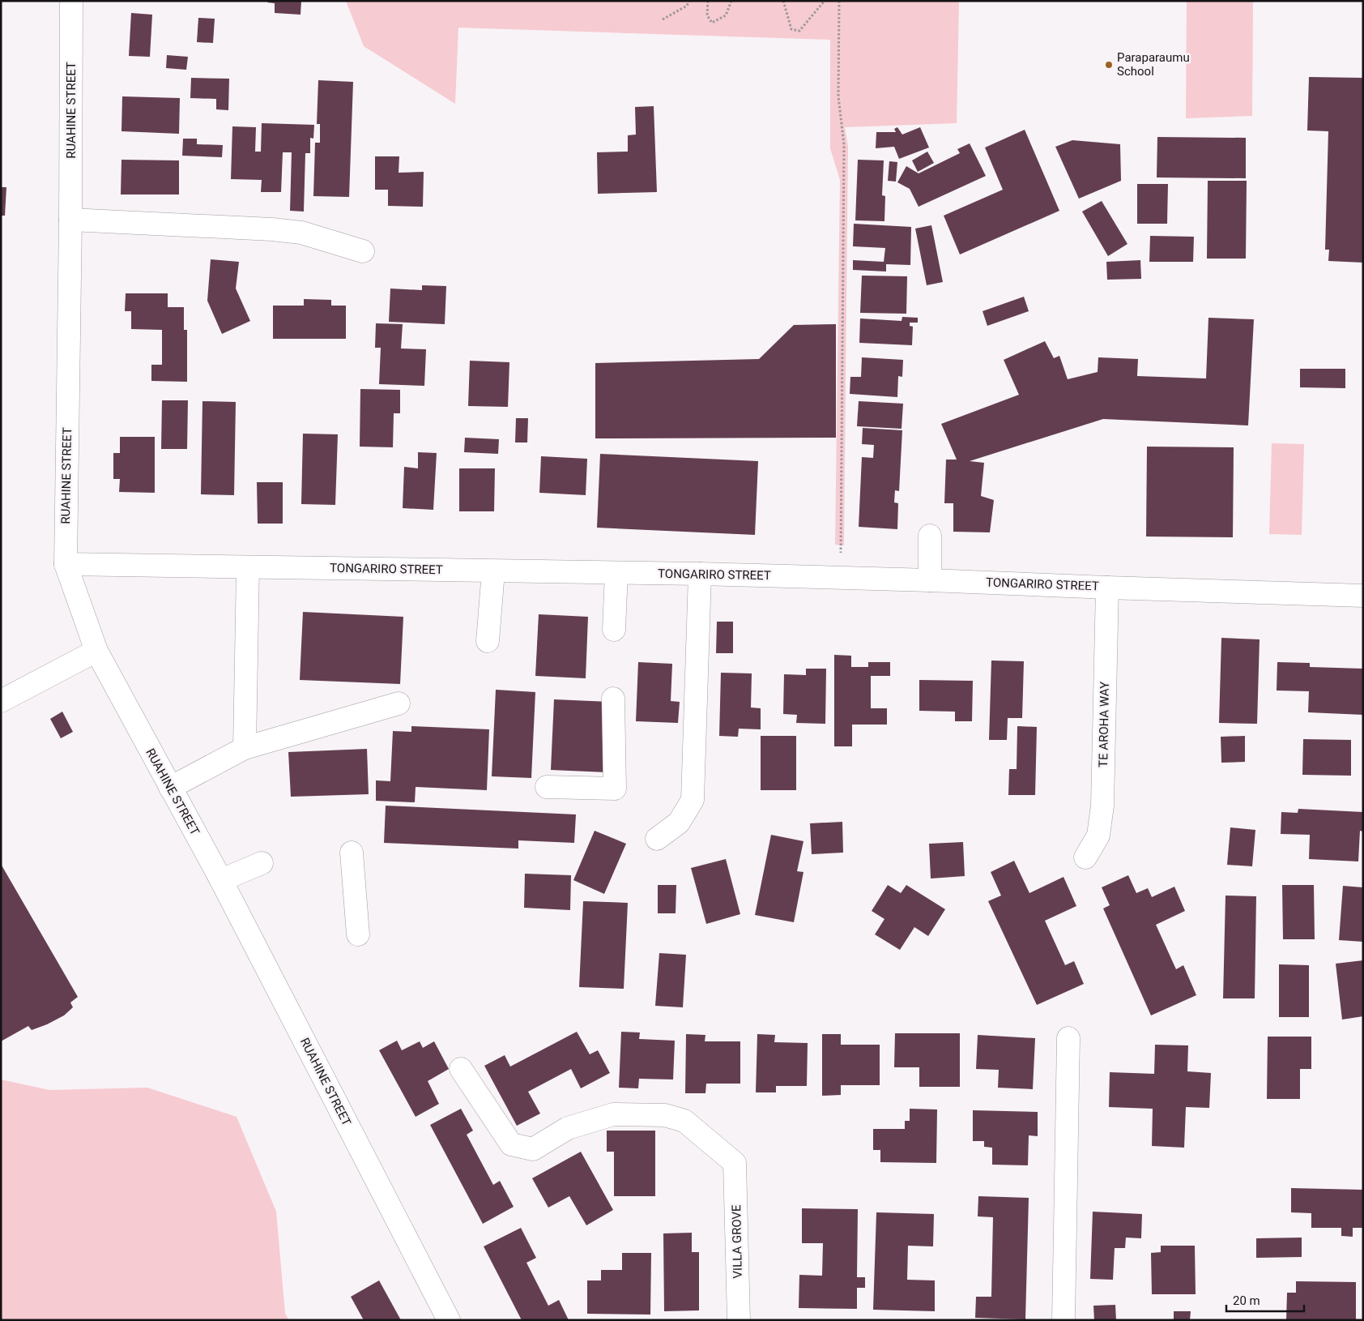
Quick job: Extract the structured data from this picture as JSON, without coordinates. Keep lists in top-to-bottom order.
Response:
{
  "streets": {
    "street": [
      "RUAHINE STREET",
      "TONGARIRO STREET",
      "TE AROHA WAY",
      "VILLA GROVE"
    ]
  },
  "crossings": [
    ["RUAHINE STREET", "TONGARIRO STREET"],
    ["TONGARIRO STREET", "TE AROHA WAY"]
  ],
  "places": ["Paraparaumu School"],
  "scale_bar": "20 m"
}
